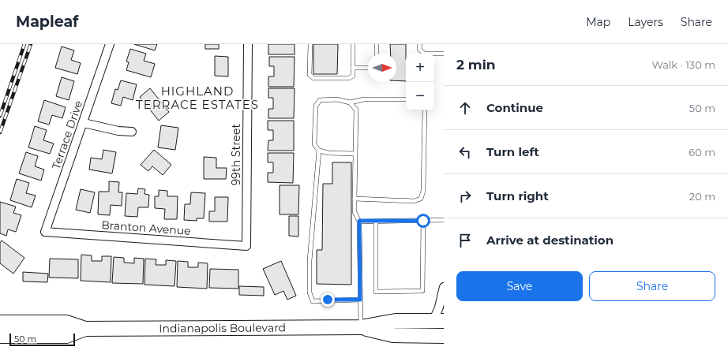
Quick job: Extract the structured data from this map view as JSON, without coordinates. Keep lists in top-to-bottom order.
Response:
{
  "streets": {
    "highway": ["Indianapolis Boulevard"],
    "street": ["Terrace Drive", "99th Street", "Branton Avenue"]
  },
  "crossings": [
    ["Terrace Drive", "Branton Avenue"],
    ["99th Street", "Branton Avenue"]
  ],
  "districts": ["HIGHLAND TERRACE ESTATES"],
  "scale_bar": "50 m",
  "north": "right",
  "page": {
    "header": "Mapleaf",
    "nav": ["Map", "Layers", "Share"],
    "heading": ["2 min", "Walk · 130 m"],
    "map_buttons": ["+", "−"],
    "list": [
      ["Continue", "50 m"],
      ["Turn left", "60 m"],
      ["Turn right", "20 m"],
      "Arrive at destination"
    ],
    "buttons": ["Save", "Share"],
    "scale": "50 m"
  }
}
